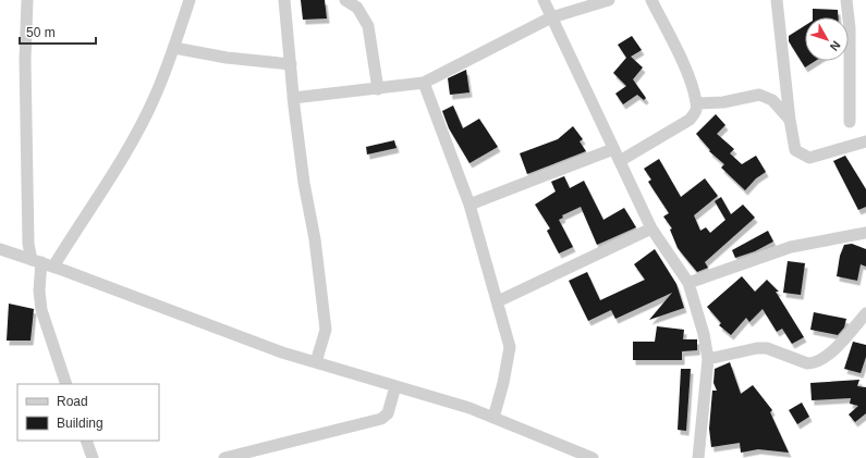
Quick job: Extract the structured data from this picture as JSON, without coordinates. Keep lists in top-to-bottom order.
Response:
{
  "legend": ["Road", "Building"],
  "scale_bar": "50 m",
  "north": "bottom right"
}
